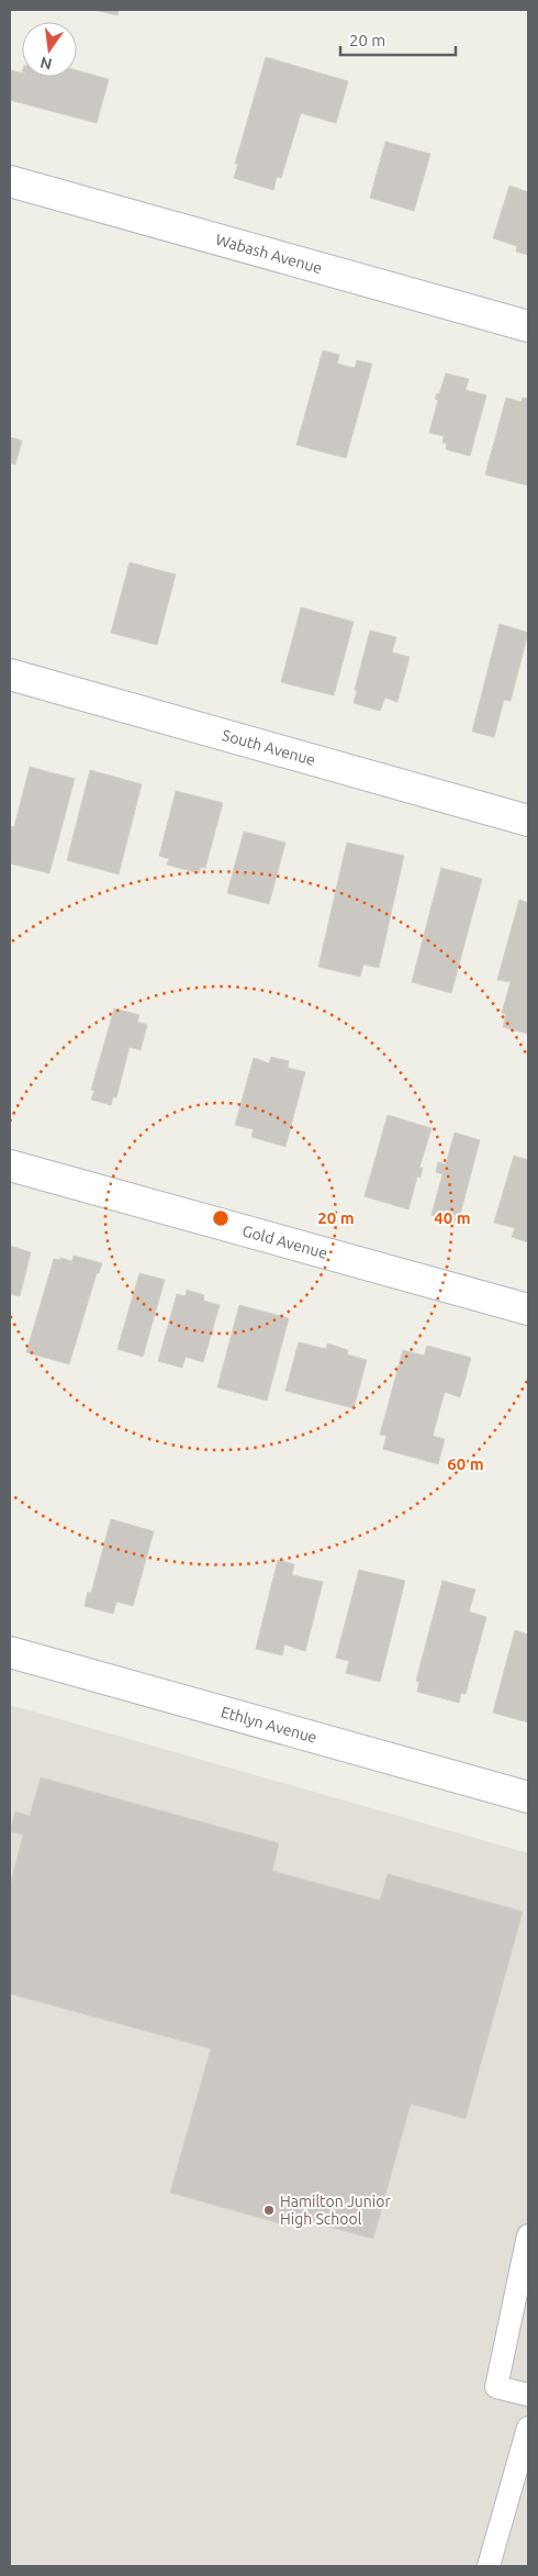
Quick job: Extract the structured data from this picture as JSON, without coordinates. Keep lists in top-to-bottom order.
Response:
{
  "streets": {
    "street": [
      "Wabash Avenue",
      "South Avenue",
      "Gold Avenue",
      "Ethlyn Avenue"
    ]
  },
  "places": ["Hamilton Junior High School"],
  "scale_bar": "20 m",
  "north": "bottom",
  "rings": ["20 m", "40 m", "60 m"]
}
